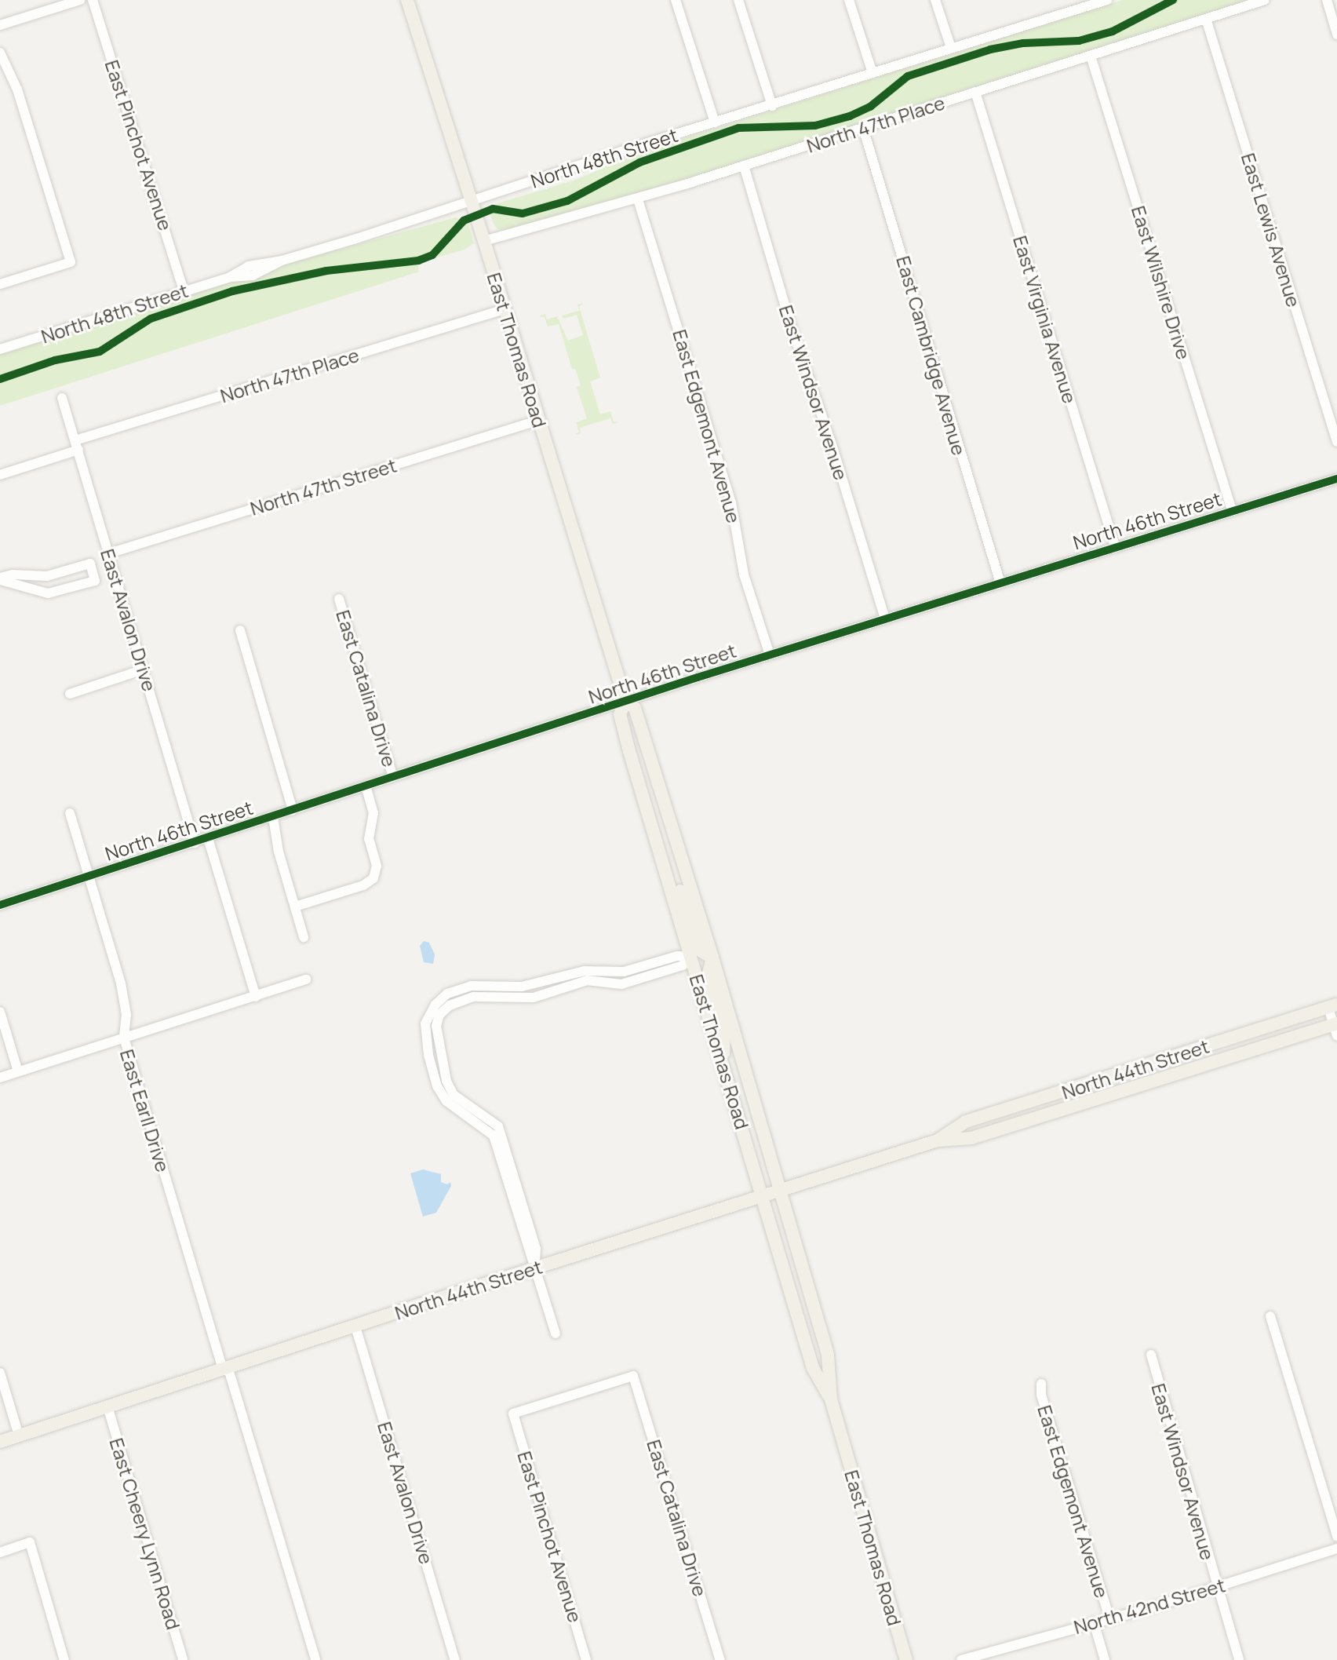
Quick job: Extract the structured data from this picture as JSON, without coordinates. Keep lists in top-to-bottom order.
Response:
{
  "streets": {
    "main road": ["East Thomas Road", "North 44th Street"],
    "street": [
      "North 47th Place",
      "East Pinchot Avenue",
      "North 48th Street",
      "East Lewis Avenue",
      "East Wilshire Drive",
      "East Virginia Avenue",
      "East Cambridge Avenue",
      "East Windsor Avenue",
      "East Edgemont Avenue",
      "North 47th Street",
      "North 46th Street",
      "East Avalon Drive",
      "East Catalina Drive",
      "East Earll Drive",
      "East Cheery Lynn Road",
      "North 42nd Street"
    ]
  },
  "crossings": [
    ["North 47th Place", "East Lewis Avenue"],
    ["North 47th Place", "East Wilshire Drive"],
    ["North 47th Place", "East Virginia Avenue"],
    ["North 47th Place", "East Thomas Road"],
    ["North 47th Place", "East Cambridge Avenue"],
    ["North 47th Place", "East Windsor Avenue"],
    ["North 47th Place", "East Edgemont Avenue"],
    ["North 47th Place", "East Avalon Drive"],
    ["East Pinchot Avenue", "North 48th Street"],
    ["East Pinchot Avenue", "East Catalina Drive"],
    ["North 48th Street", "East Thomas Road"],
    ["East Wilshire Drive", "North 46th Street"],
    ["East Virginia Avenue", "North 46th Street"],
    ["East Thomas Road", "North 47th Street"],
    ["East Thomas Road", "North 46th Street"],
    ["East Thomas Road", "North 44th Street"],
    ["East Cambridge Avenue", "North 46th Street"],
    ["East Windsor Avenue", "North 46th Street"],
    ["East Windsor Avenue", "North 42nd Street"],
    ["East Edgemont Avenue", "North 46th Street"],
    ["East Edgemont Avenue", "North 42nd Street"],
    ["North 47th Street", "East Avalon Drive"],
    ["North 46th Street", "East Avalon Drive"],
    ["North 46th Street", "East Catalina Drive"],
    ["North 46th Street", "East Earll Drive"],
    ["East Avalon Drive", "North 44th Street"],
    ["North 44th Street", "East Earll Drive"],
    ["North 44th Street", "East Cheery Lynn Road"]
  ]
}
